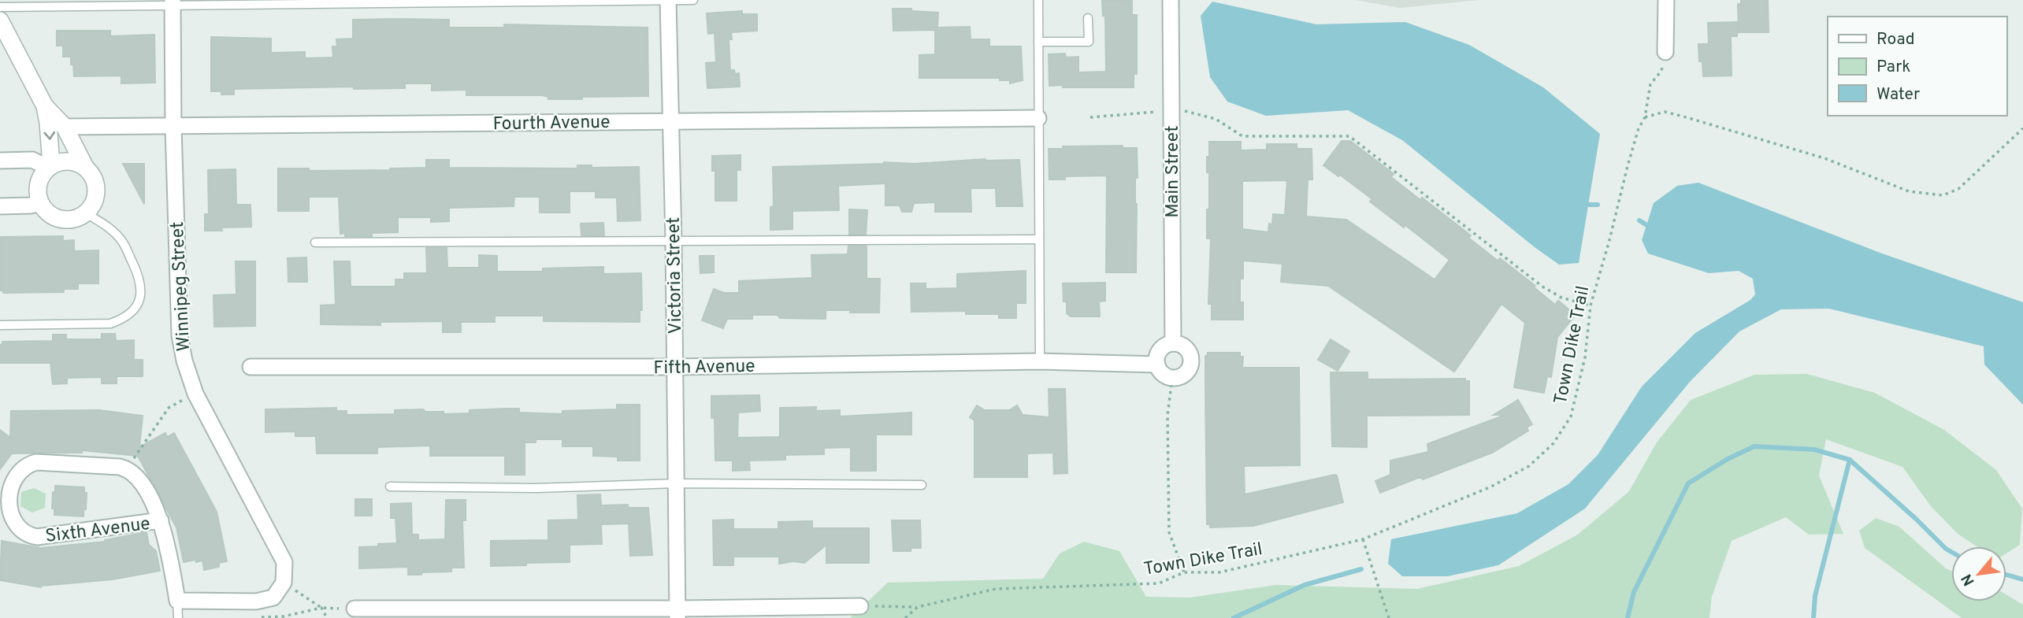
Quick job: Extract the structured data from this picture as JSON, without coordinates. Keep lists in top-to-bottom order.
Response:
{
  "streets": {
    "street": [
      "Fourth Avenue",
      "Main Street",
      "Victoria Street",
      "Winnipeg Street",
      "Fifth Avenue",
      "Sixth Avenue"
    ],
    "path": ["Town Dike Trail"]
  },
  "crossings": [
    ["Fourth Avenue", "Victoria Street"],
    ["Fourth Avenue", "Winnipeg Street"],
    ["Main Street", "Fifth Avenue"],
    ["Victoria Street", "Fifth Avenue"]
  ],
  "legend": ["Road", "Park", "Water"],
  "north": "bottom left"
}
